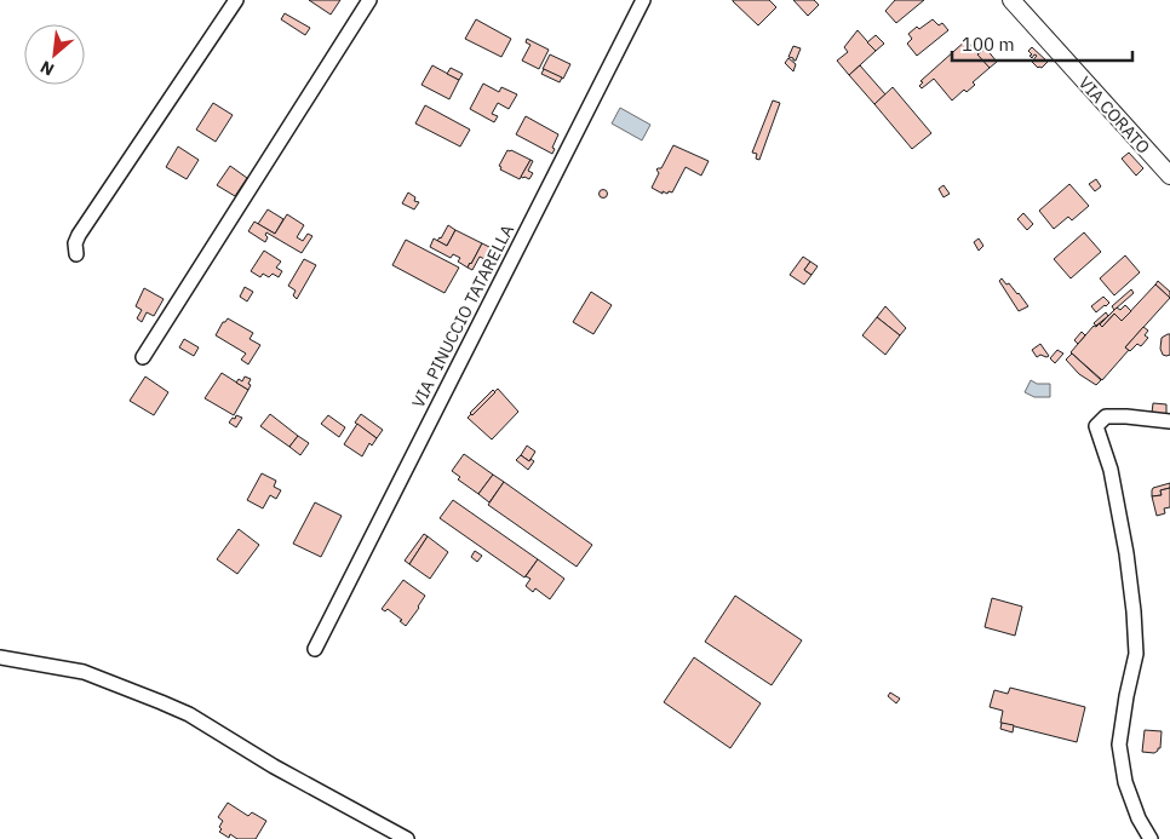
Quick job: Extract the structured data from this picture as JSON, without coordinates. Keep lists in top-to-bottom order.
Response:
{
  "streets": {
    "main road": ["VIA CORATO"],
    "street": ["VIA PINUCCIO TATARELLA"]
  },
  "scale_bar": "100 m",
  "north": "bottom left"
}
